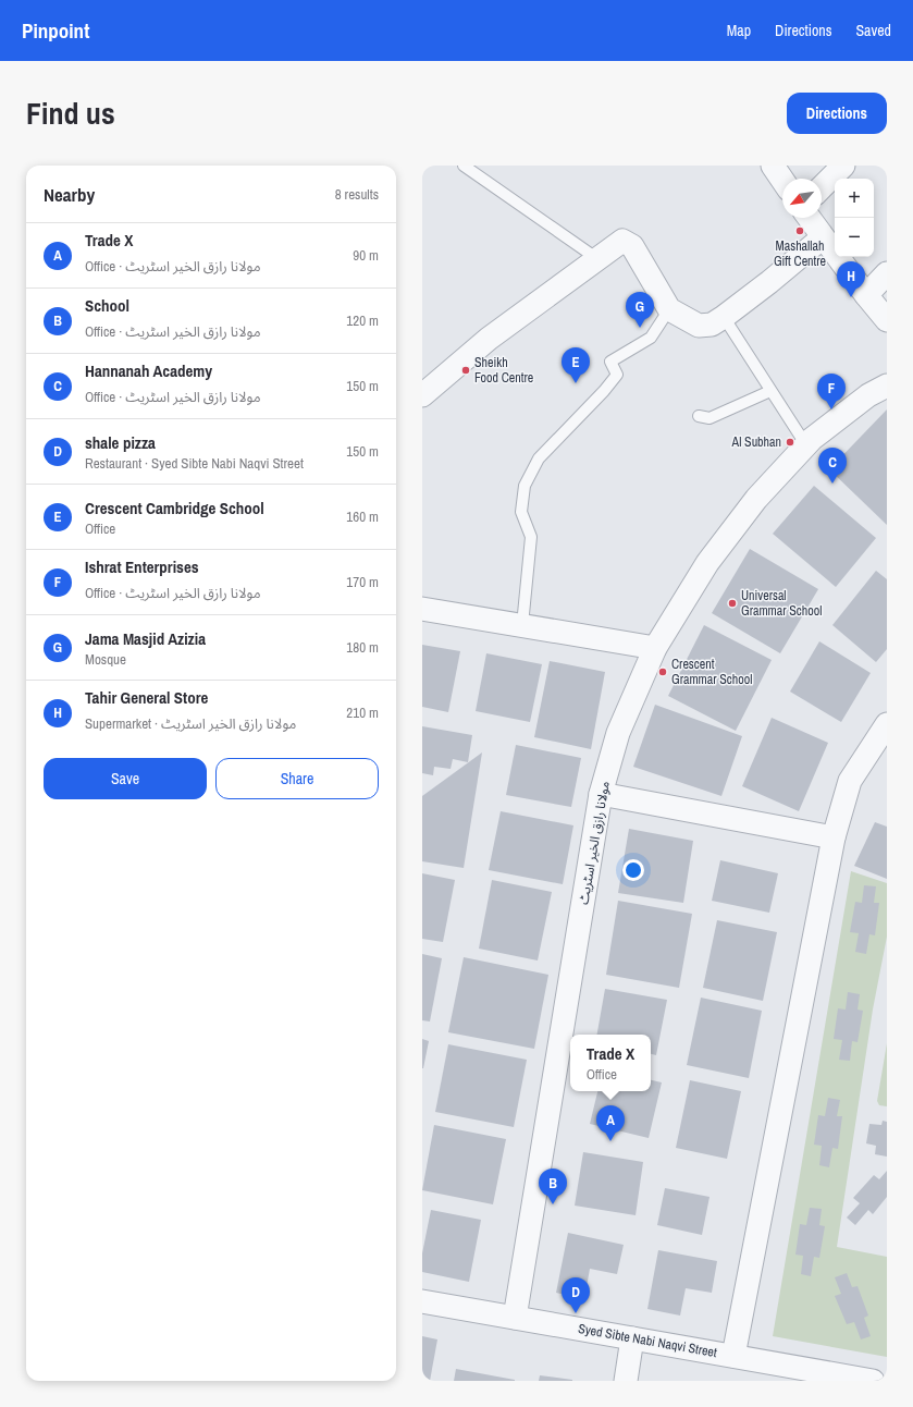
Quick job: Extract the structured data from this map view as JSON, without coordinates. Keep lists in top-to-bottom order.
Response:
{
  "streets": {
    "street": ["مولانا رازق الخیر اسٹریٹ", "Syed Sibte Nabi Naqvi Street"]
  },
  "crossings": [
    ["مولانا رازق الخیر اسٹریٹ", "Syed Sibte Nabi Naqvi Street"]
  ],
  "places": [
    "Mashallah Gift Centre",
    "Sheikh Food Centre",
    "Al Subhan",
    "Universal Grammar School",
    "Crescent Grammar School"
  ],
  "north": "bottom left",
  "page": {
    "header": "Pinpoint",
    "nav": ["Map", "Directions", "Saved"],
    "title": "Find us",
    "buttons": [
      "Directions",
      ["Save", "Share"]
    ],
    "heading": ["Nearby", "8 results"],
    "map_buttons": ["+", "−"],
    "list": [
      {
        "mark": "A",
        "name": "Trade X",
        "note": "Office · مولانا رازق الخیر اسٹریٹ",
        "value": "90 m"
      },
      {
        "mark": "B",
        "name": "School",
        "note": "Office · مولانا رازق الخیر اسٹریٹ",
        "value": "120 m"
      },
      {
        "mark": "C",
        "name": "Hannanah Academy",
        "note": "Office · مولانا رازق الخیر اسٹریٹ",
        "value": "150 m"
      },
      {
        "mark": "D",
        "name": "shale pizza",
        "note": "Restaurant · Syed Sibte Nabi Naqvi Street",
        "value": "150 m"
      },
      {
        "mark": "E",
        "name": "Crescent Cambridge School",
        "note": "Office",
        "value": "160 m"
      },
      {
        "mark": "F",
        "name": "Ishrat Enterprises",
        "note": "Office · مولانا رازق الخیر اسٹریٹ",
        "value": "170 m"
      },
      {
        "mark": "G",
        "name": "Jama Masjid Azizia",
        "note": "Mosque",
        "value": "180 m"
      },
      {
        "mark": "H",
        "name": "Tahir General Store",
        "note": "Supermarket · مولانا رازق الخیر اسٹریٹ",
        "value": "210 m"
      }
    ],
    "pins": [
      "H",
      "G",
      "E",
      "F",
      "C",
      "A",
      "B",
      "D"
    ],
    "popup": ["Trade X", "Office"]
  }
}
